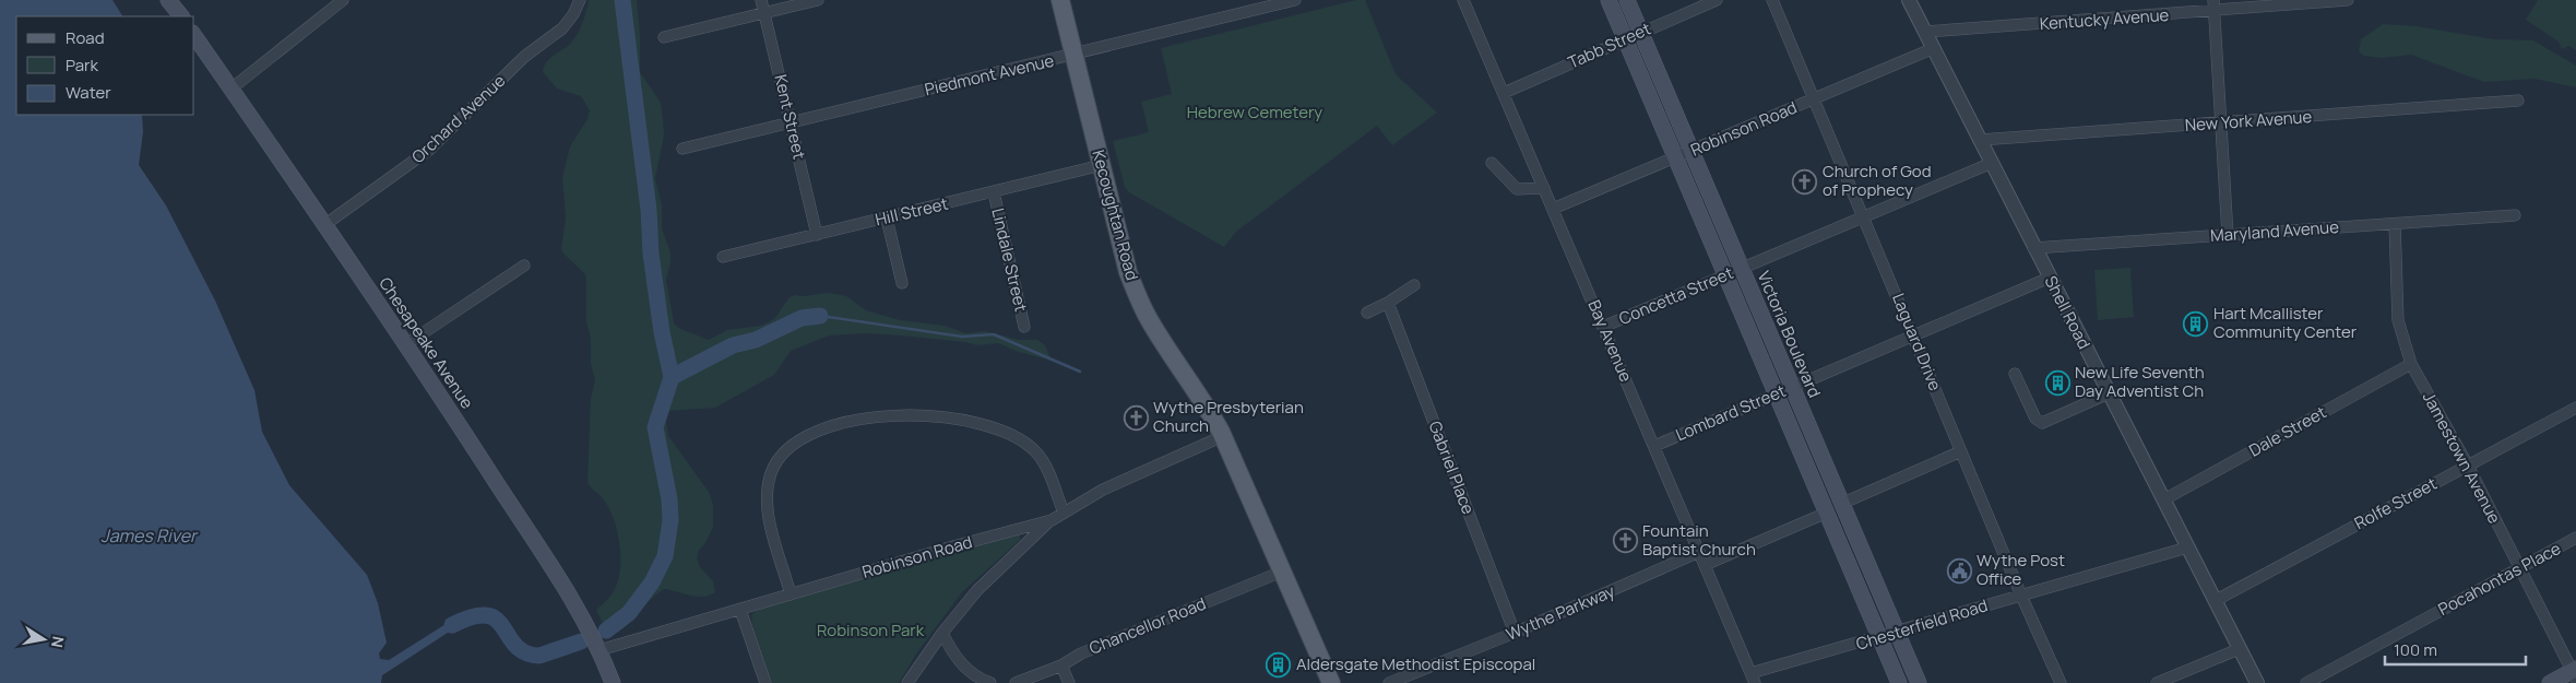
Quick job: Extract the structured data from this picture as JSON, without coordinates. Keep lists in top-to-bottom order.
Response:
{
  "streets": {
    "main road": ["Kecoughtan Road", "Victoria Boulevard", "Chesapeake Avenue"],
    "street": [
      "Kentucky Avenue",
      "Tabb Street",
      "Piedmont Avenue",
      "Kent Street",
      "Orchard Avenue",
      "New York Avenue",
      "Robinson Road",
      "Hill Street",
      "Maryland Avenue",
      "Lindale Street",
      "Concetta Street",
      "Shell Road",
      "Bay Avenue",
      "Laguard Drive",
      "Lombard Street",
      "Dale Street",
      "Jamestown Avenue",
      "Gabriel Place",
      "Rolfe Street",
      "Pocahontas Place",
      "Wythe Parkway",
      "Chesterfield Road",
      "Chancellor Road"
    ]
  },
  "crossings": [
    ["Kentucky Avenue", "Shell Road"],
    ["Tabb Street", "Victoria Boulevard"],
    ["Tabb Street", "Bay Avenue"],
    ["Piedmont Avenue", "Kent Street"],
    ["Piedmont Avenue", "Kecoughtan Road"],
    ["Kent Street", "Hill Street"],
    ["Orchard Avenue", "Chesapeake Avenue"],
    ["New York Avenue", "Shell Road"],
    ["Robinson Road", "Kecoughtan Road"],
    ["Robinson Road", "Shell Road"],
    ["Robinson Road", "Victoria Boulevard"],
    ["Robinson Road", "Bay Avenue"],
    ["Robinson Road", "Laguard Drive"],
    ["Robinson Road", "Chesapeake Avenue"],
    ["Hill Street", "Kecoughtan Road"],
    ["Hill Street", "Lindale Street"],
    ["Kecoughtan Road", "Chancellor Road"],
    ["Maryland Avenue", "Shell Road"],
    ["Maryland Avenue", "Jamestown Avenue"],
    ["Concetta Street", "Shell Road"],
    ["Concetta Street", "Victoria Boulevard"],
    ["Concetta Street", "Bay Avenue"],
    ["Concetta Street", "Laguard Drive"],
    ["Shell Road", "Lombard Street"],
    ["Shell Road", "Dale Street"],
    ["Shell Road", "Rolfe Street"],
    ["Shell Road", "Chesterfield Road"],
    ["Victoria Boulevard", "Lombard Street"],
    ["Victoria Boulevard", "Chesterfield Road"],
    ["Bay Avenue", "Lombard Street"],
    ["Bay Avenue", "Wythe Parkway"],
    ["Bay Avenue", "Chesterfield Road"],
    ["Laguard Drive", "Lombard Street"],
    ["Laguard Drive", "Chesterfield Road"],
    ["Dale Street", "Jamestown Avenue"],
    ["Jamestown Avenue", "Rolfe Street"],
    ["Jamestown Avenue", "Pocahontas Place"],
    ["Gabriel Place", "Wythe Parkway"]
  ],
  "water": ["James River"],
  "parks": ["Hebrew Cemetery", "Robinson Park"],
  "places": {
    "church": ["Church of God of Prophecy", "Wythe Presbyterian Church", "Fountain Baptist Church"],
    "building": ["Hart Mcallister Community Center", "New Life Seventh Day Adventist Ch", "Aldersgate Methodist Episcopal"],
    "public building": ["Wythe Post Office"]
  },
  "legend": ["Road", "Park", "Water"],
  "scale_bar": "100 m",
  "north": "right"
}
